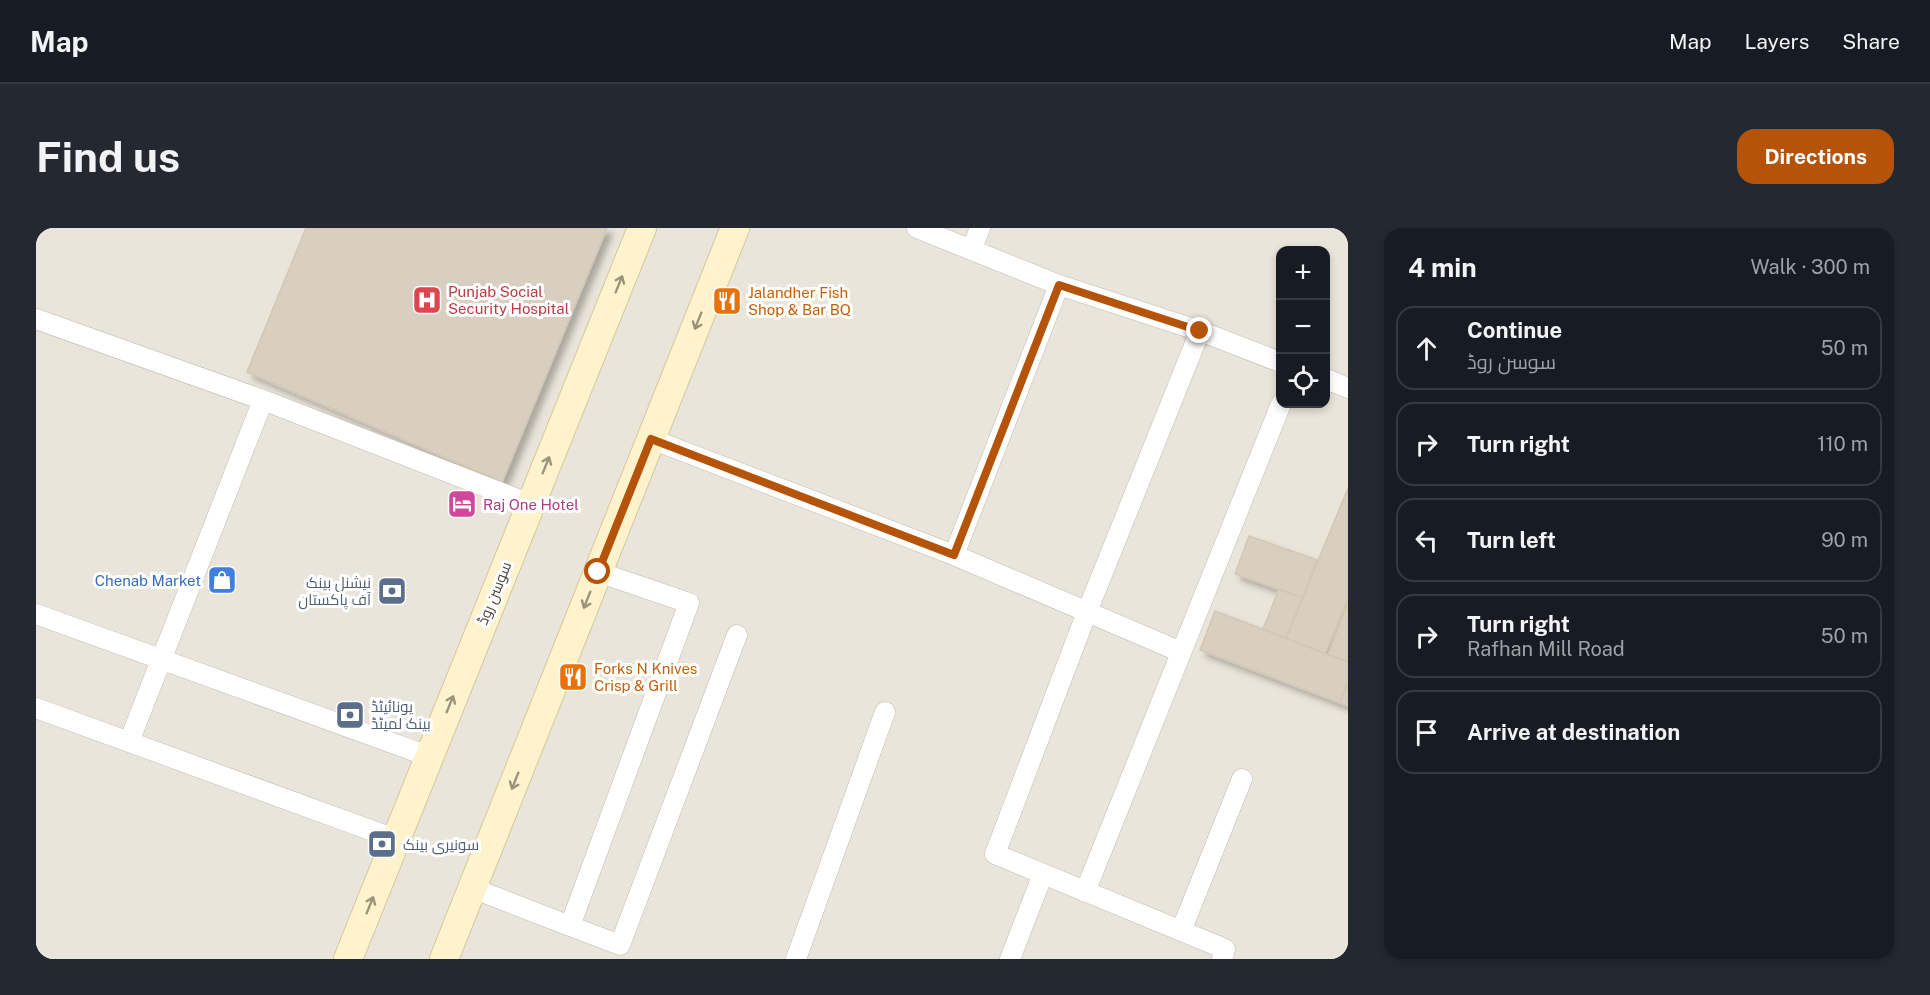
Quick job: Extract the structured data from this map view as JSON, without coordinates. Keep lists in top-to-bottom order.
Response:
{
  "streets": {
    "street": ["سوسن روڈ"]
  },
  "places": {
    "hospital": ["Punjab Social Security Hospital"],
    "restaurant": ["Jalandher Fish Shop & Bar BQ", "Forks N Knives Crisp & Grill"],
    "hotel": ["Raj One Hotel"],
    "shop": ["Chenab Market"],
    "bank": ["نیشنل بینک آف پاکستان", "یونائیٹڈ بینک لمیٹڈ", "سونیری بینک"]
  },
  "page": {
    "header": "Map",
    "nav": ["Map", "Layers", "Share"],
    "buttons": "Directions",
    "title": "Find us",
    "heading": ["4 min", "Walk · 300 m"],
    "map_buttons": ["+", "−"],
    "list": [
      ["Continue", "سوسن روڈ", "50 m"],
      ["Turn right", "110 m"],
      ["Turn left", "90 m"],
      ["Turn right", "Rafhan Mill Road", "50 m"],
      "Arrive at destination"
    ]
  }
}
